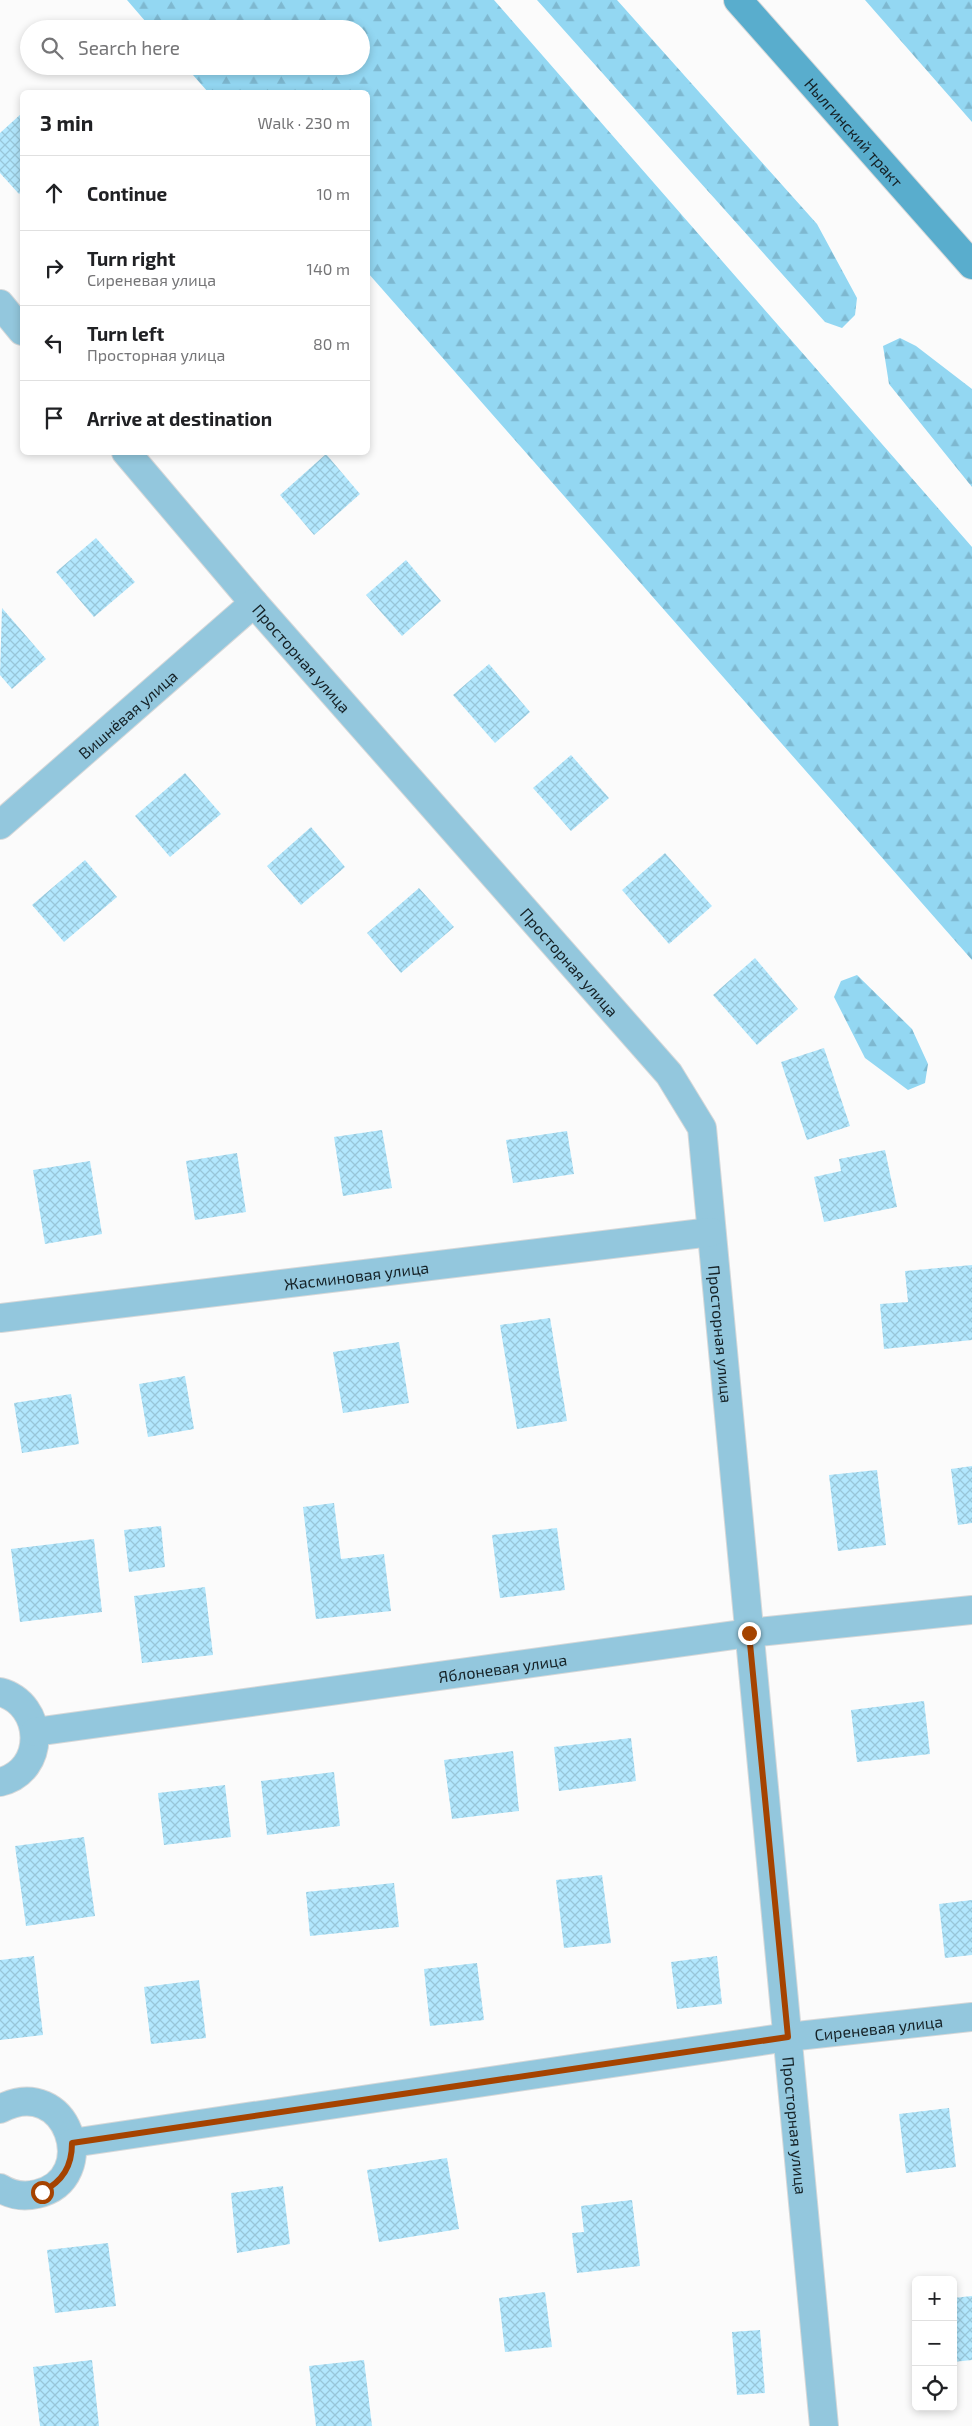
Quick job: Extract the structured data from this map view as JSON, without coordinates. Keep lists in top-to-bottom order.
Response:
{
  "streets": {
    "main road": ["Нылгинский тракт"],
    "street": [
      "Просторная улица",
      "Вишнёвая улица",
      "Жасминовая улица",
      "Яблоневая улица",
      "Сиреневая улица"
    ]
  },
  "crossings": [
    ["Просторная улица", "Вишнёвая улица"],
    ["Просторная улица", "Жасминовая улица"],
    ["Просторная улица", "Яблоневая улица"],
    ["Просторная улица", "Сиреневая улица"]
  ],
  "page": {
    "search": "Search here",
    "heading": ["3 min", "Walk · 230 m"],
    "list": [
      ["Continue", "10 m"],
      ["Turn right", "Сиреневая улица", "140 m"],
      ["Turn left", "Просторная улица", "80 m"],
      "Arrive at destination"
    ],
    "map_buttons": ["+", "−"]
  }
}
